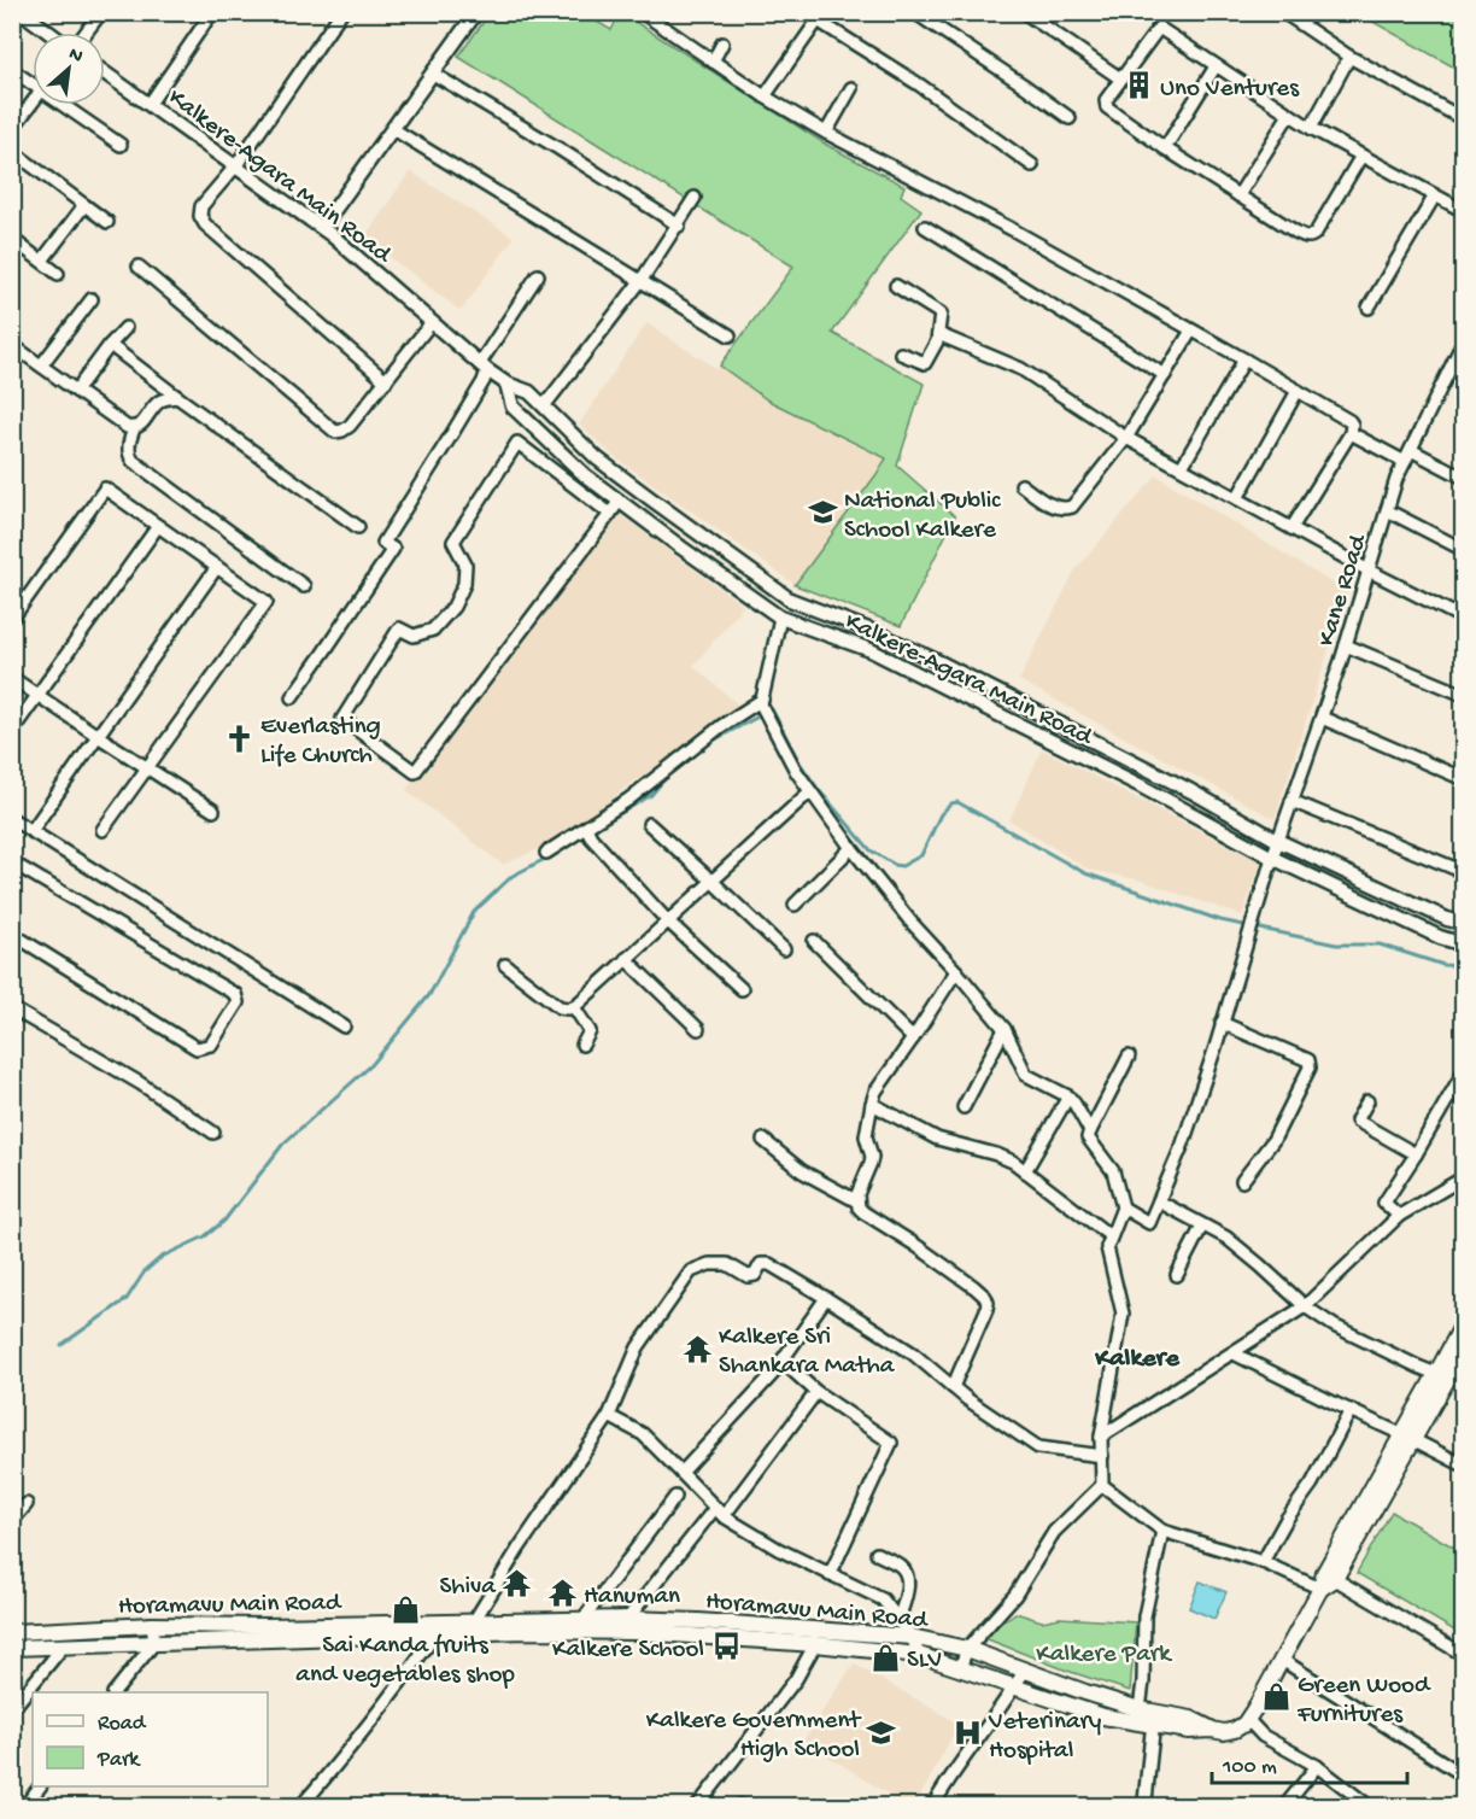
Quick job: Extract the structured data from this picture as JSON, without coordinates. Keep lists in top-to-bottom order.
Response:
{
  "streets": {
    "main road": ["Horamavu Main Road"],
    "street": ["Kalkere-Agara Main Road", "Kane Road"]
  },
  "crossings": [
    ["Kalkere-Agara Main Road", "Kane Road"]
  ],
  "districts": ["Kalkere"],
  "parks": ["Kalkere Park"],
  "places": {
    "building": ["Uno Ventures"],
    "school or university": ["National Public School Kalkere", "Kalkere Government High School"],
    "church": ["Everlasting Life Church"],
    "temple": ["Kalkere Sri Shankara Matha", "Shiva", "Hanuman"],
    "shop": ["Sai Kanda fruits and vegetables shop", "SLV", "Green Wood Furnitures"],
    "bus stop": ["Kalkere School"],
    "hospital": ["Veterinary Hospital"]
  },
  "legend": ["Road", "Park"],
  "scale_bar": "100 m",
  "north": "top right"
}
